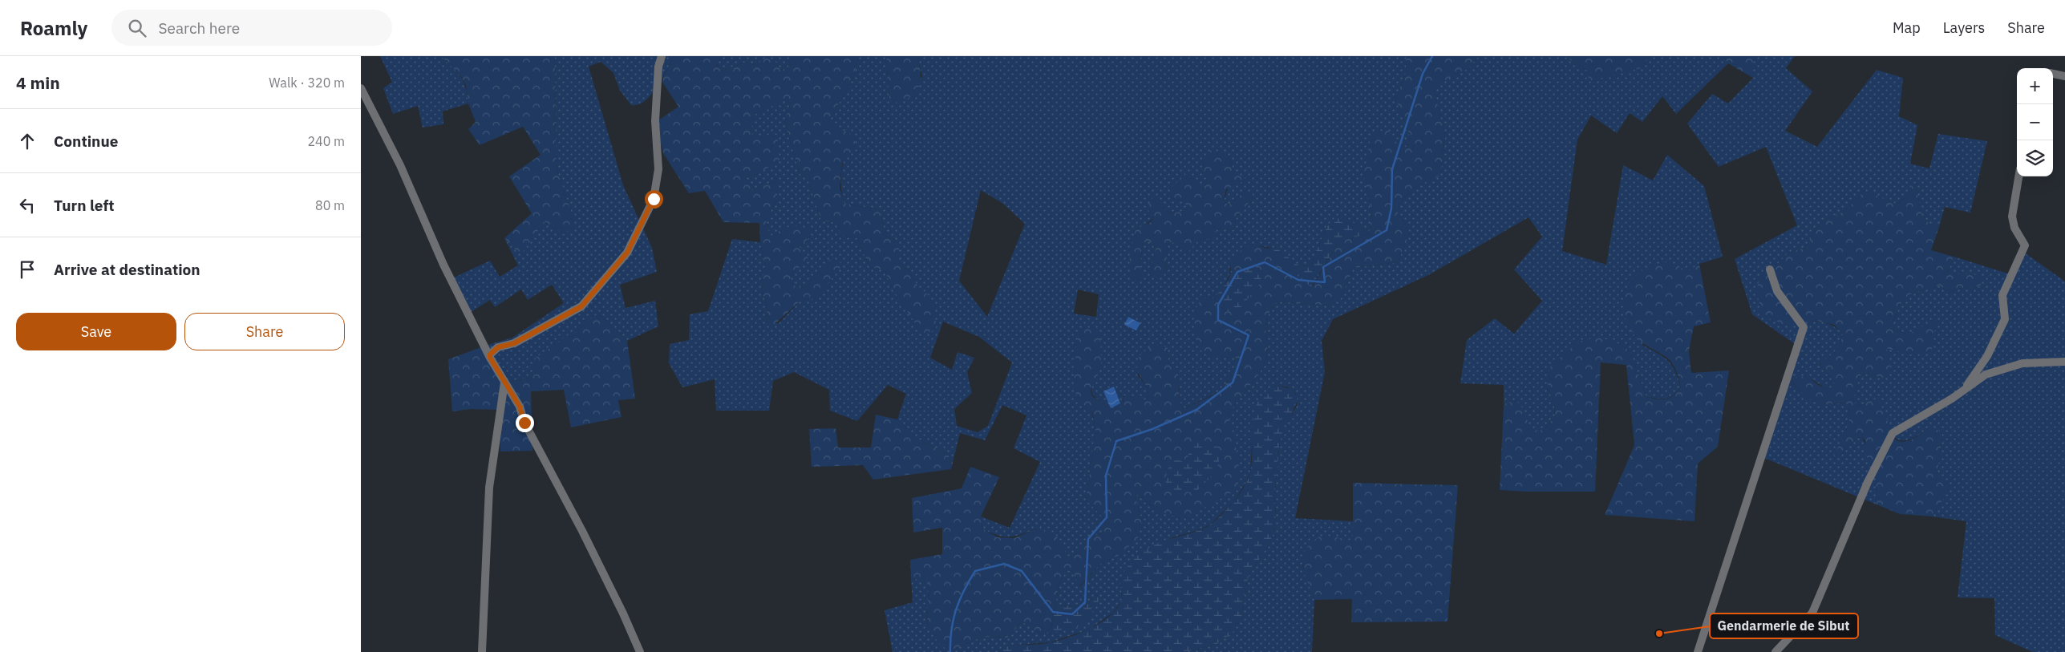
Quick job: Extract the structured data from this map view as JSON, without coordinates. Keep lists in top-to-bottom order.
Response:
{
  "places": ["Gendarmerie de Sibut"],
  "page": {
    "header": "Roamly",
    "search": "Search here",
    "nav": ["Map", "Layers", "Share"],
    "heading": ["4 min", "Walk · 320 m"],
    "map_buttons": ["+", "−"],
    "list": [
      ["Continue", "240 m"],
      ["Turn left", "80 m"],
      "Arrive at destination"
    ],
    "buttons": ["Save", "Share"]
  }
}
